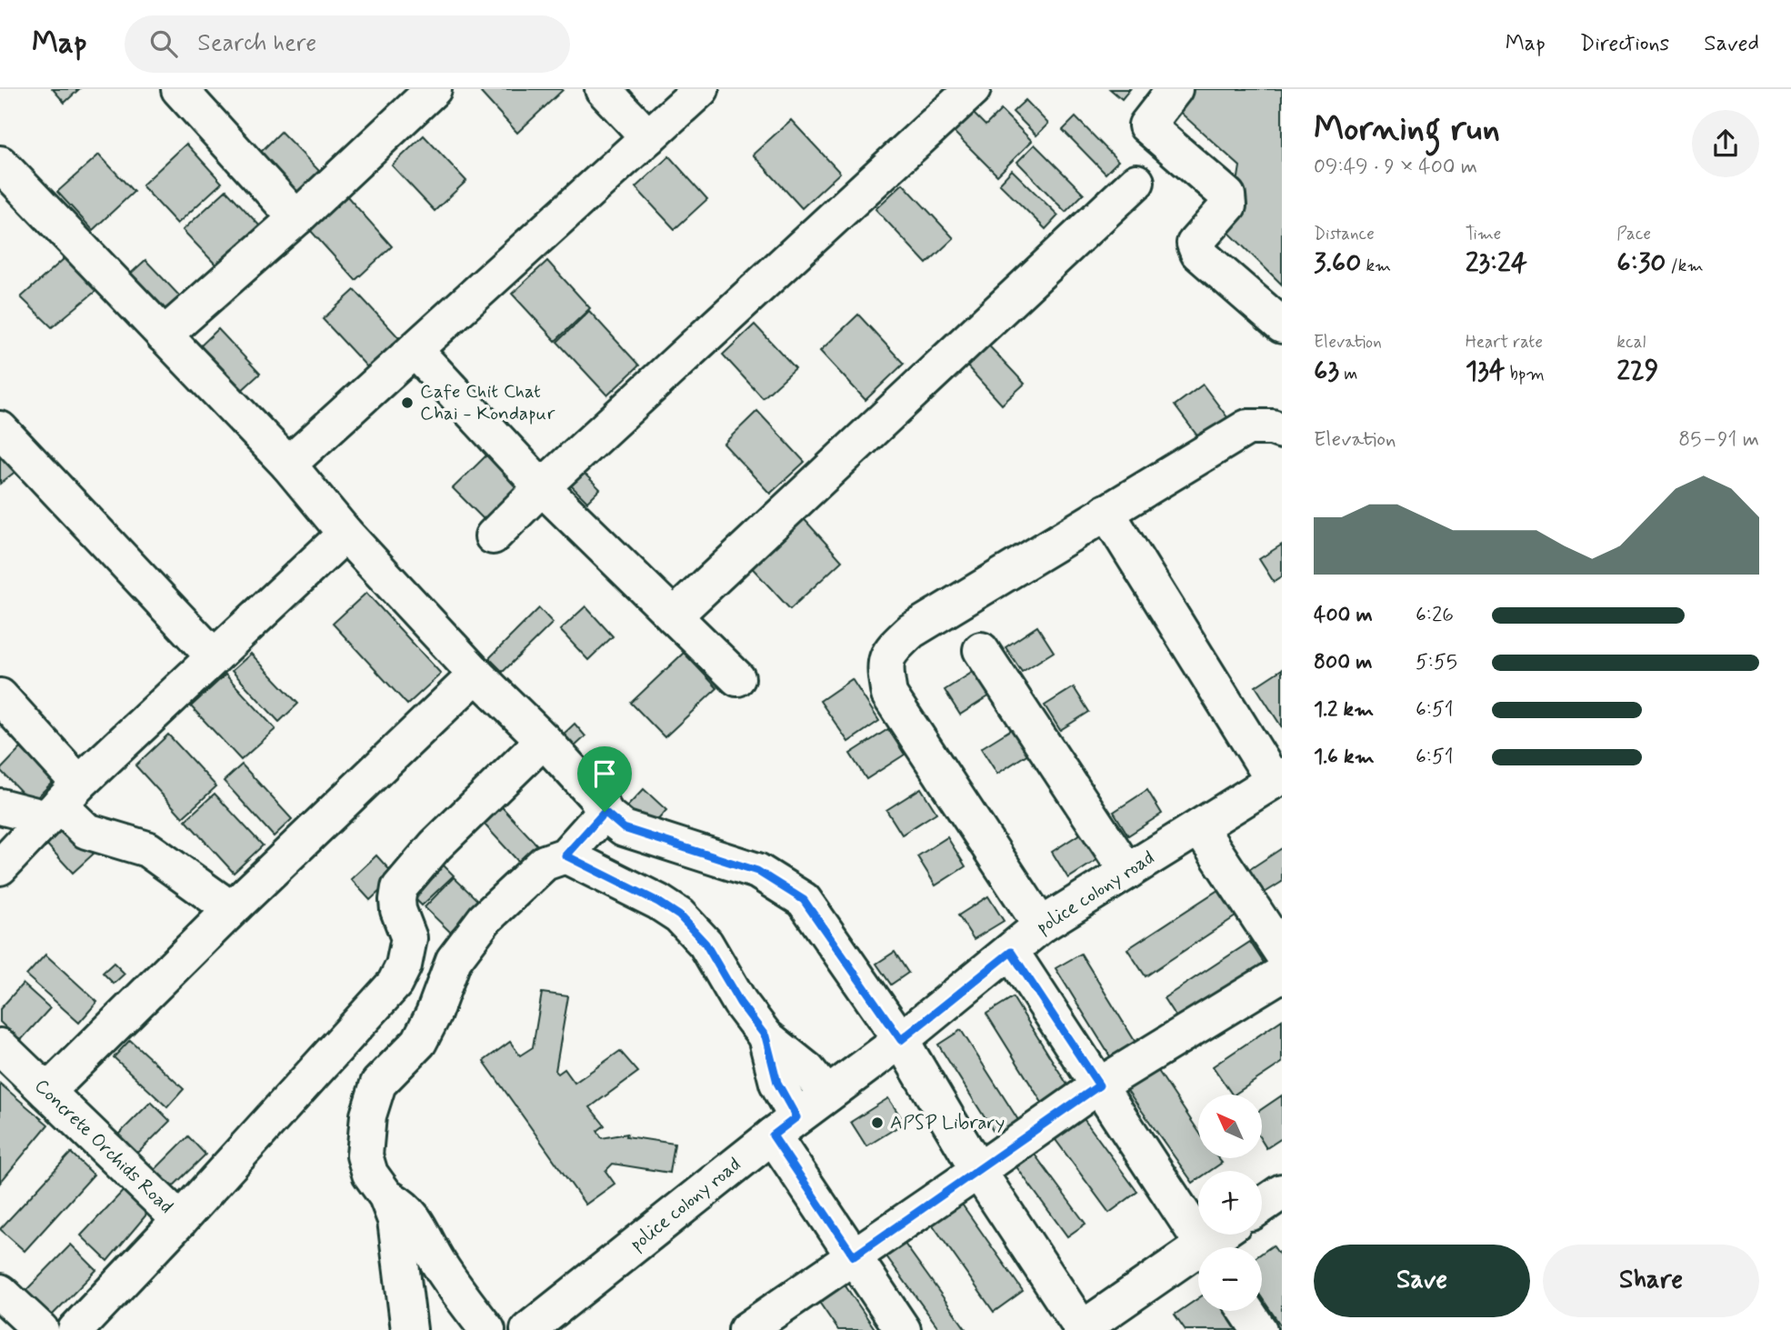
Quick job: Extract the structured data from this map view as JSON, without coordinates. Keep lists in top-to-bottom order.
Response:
{
  "streets": {
    "street": ["police colony road", "Concrete Orchids Road"]
  },
  "places": ["Cafe Chit Chat Chai - Kondapur", "APSP Library"],
  "north": "top left",
  "page": {
    "header": "Map",
    "search": "Search here",
    "nav": ["Map", "Directions", "Saved"],
    "heading": ["Morning run", "09:49 · 9 × 400 m"],
    "stats": [
      ["Distance", "3.60 km"],
      ["Time", "23:24"],
      ["Pace", "6:30 /km"],
      ["Elevation", "63 m"],
      ["Heart rate", "134 bpm"],
      ["kcal", "229"]
    ],
    "chart": ["Elevation", "85–91 m"],
    "list": [
      {
        "name": "400 m",
        "note": "6:26"
      },
      {
        "name": "800 m",
        "note": "5:55"
      },
      {
        "name": "1.2 km",
        "note": "6:51"
      },
      {
        "name": "1.6 km",
        "note": "6:51"
      }
    ],
    "map_buttons": ["+", "−"],
    "buttons": ["Save", "Share"]
  }
}
